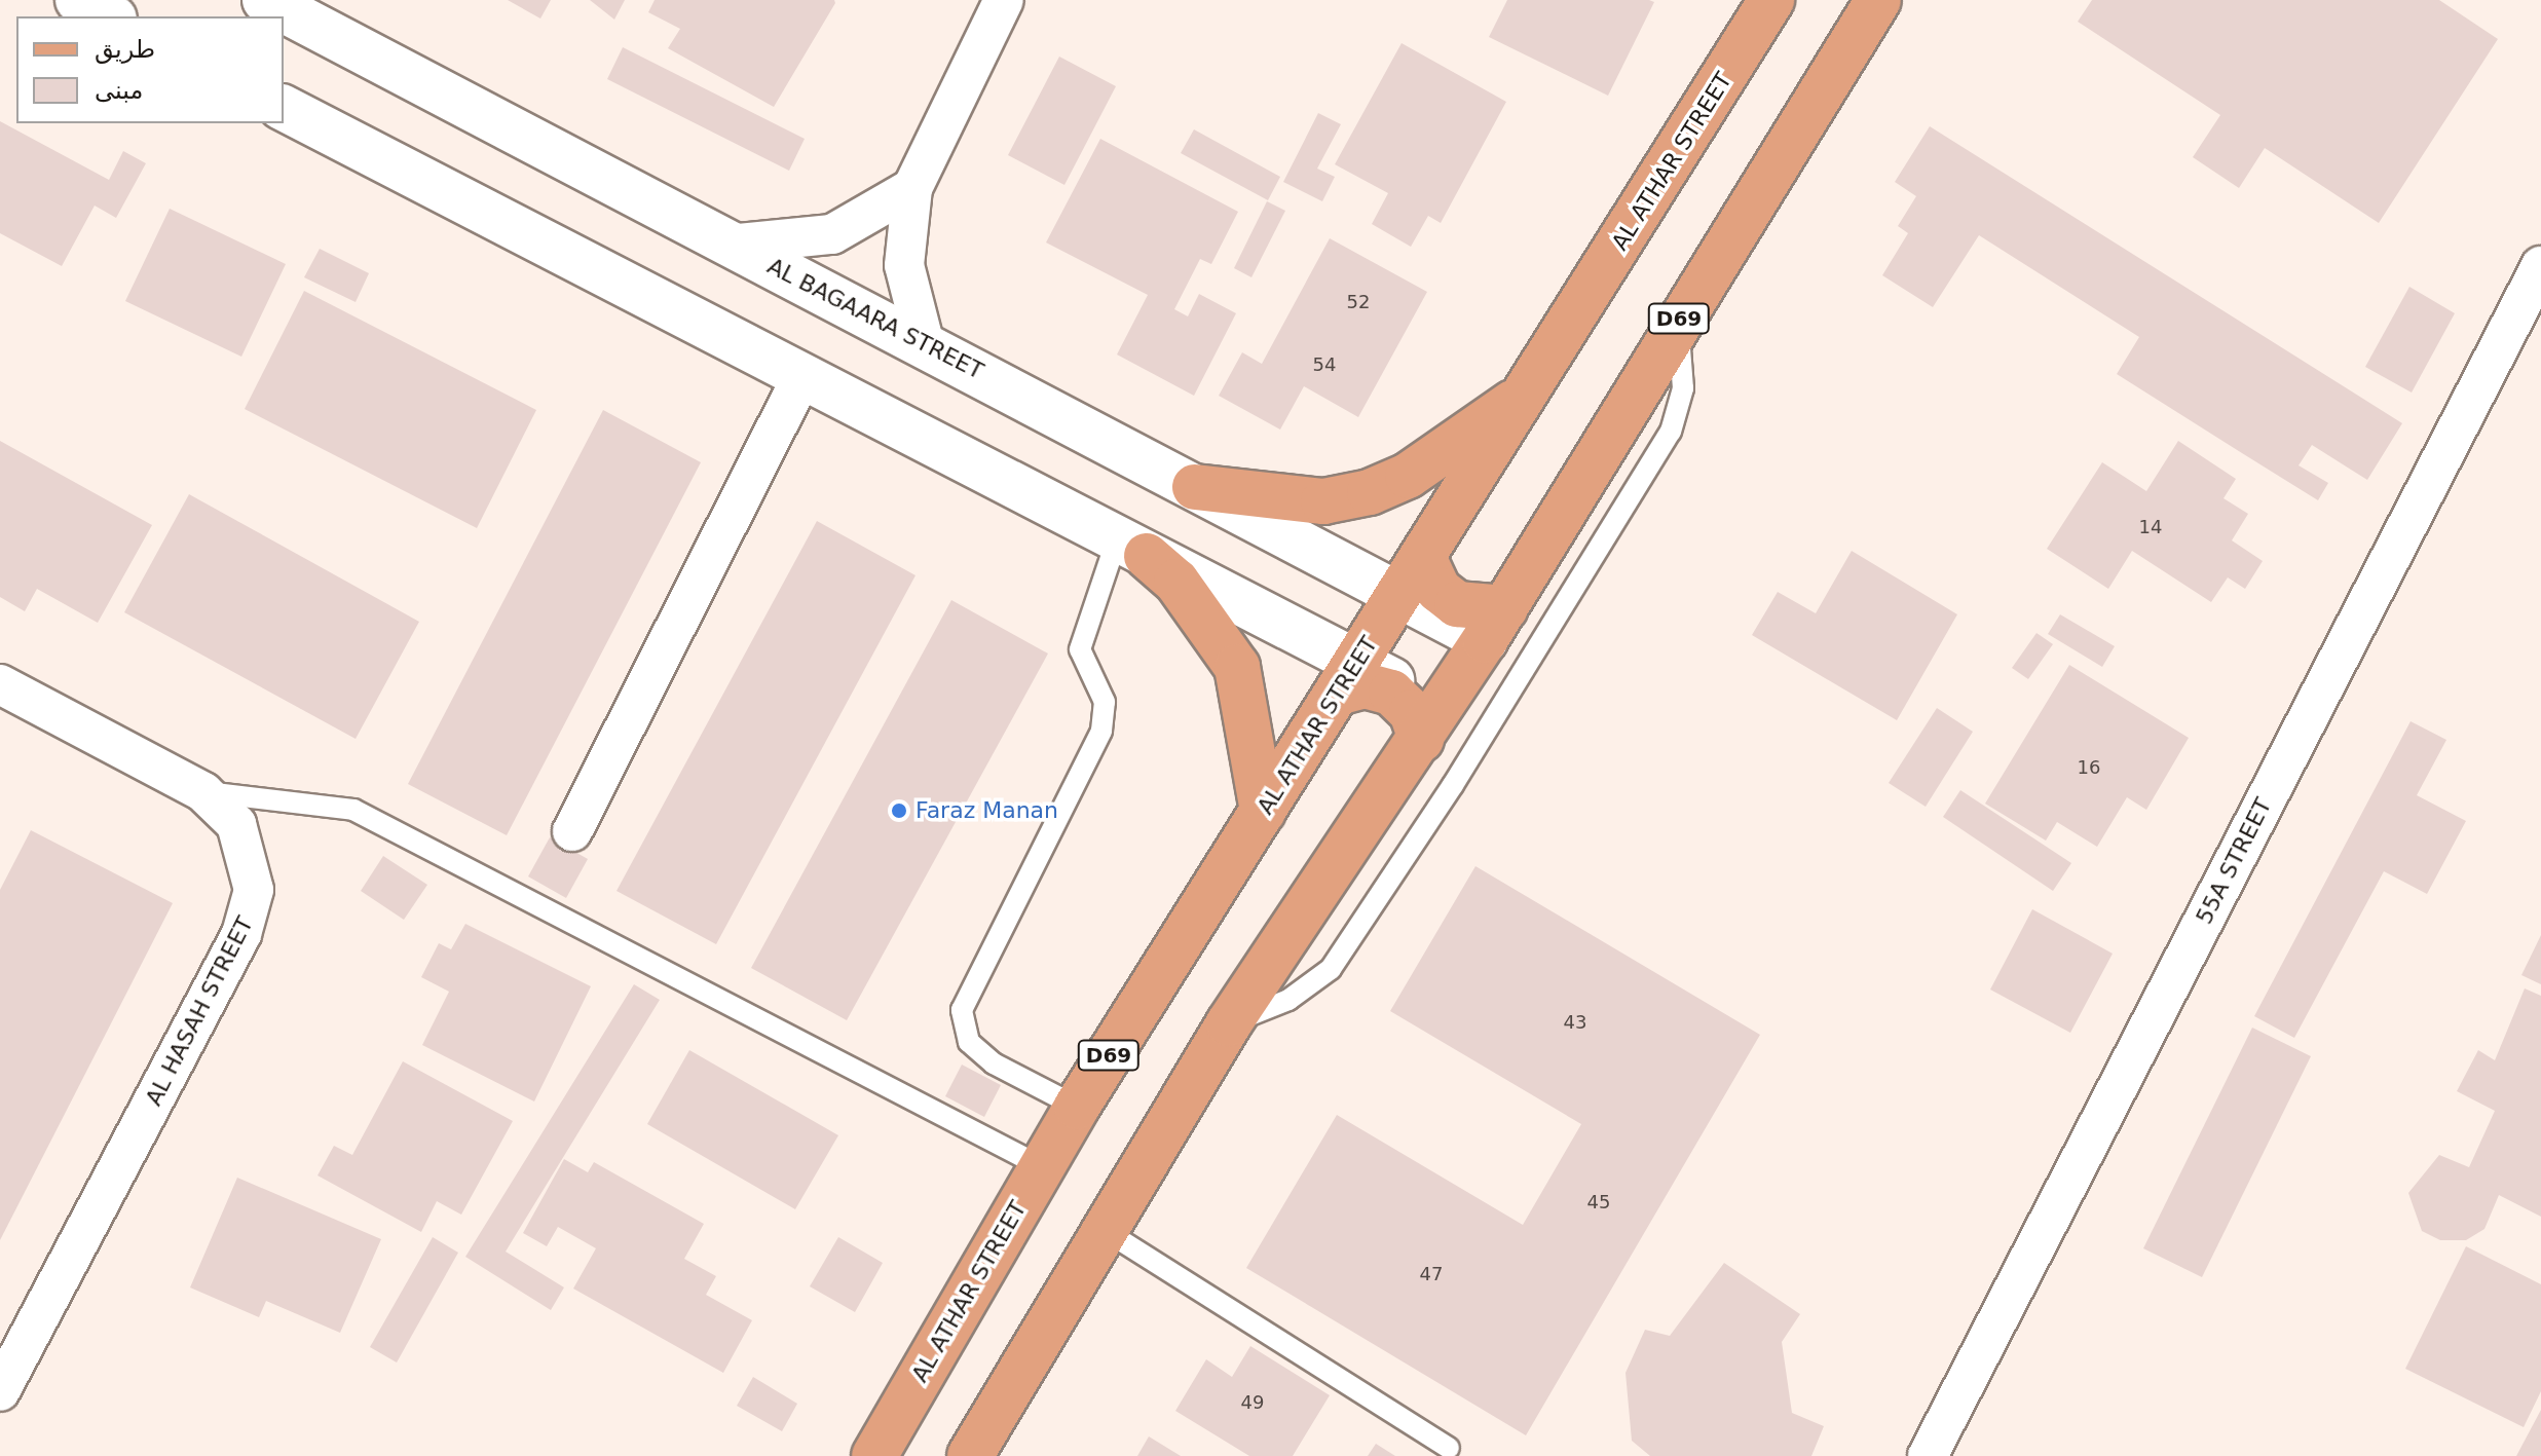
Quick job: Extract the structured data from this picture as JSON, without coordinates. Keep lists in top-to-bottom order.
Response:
{
  "streets": {
    "main road": ["AL ATHAR STREET", "D69"],
    "street": ["AL BAGAARA STREET", "55A STREET", "AL HASAH STREET"]
  },
  "crossings": [
    ["AL ATHAR STREET", "AL BAGAARA STREET"],
    ["AL BAGAARA STREET", "D69"]
  ],
  "places": ["Faraz Manan"],
  "house_numbers": [
    "52",
    "54",
    "14",
    "16",
    "43",
    "45",
    "47",
    "49"
  ],
  "legend": ["طريق", "مبنى"]
}
